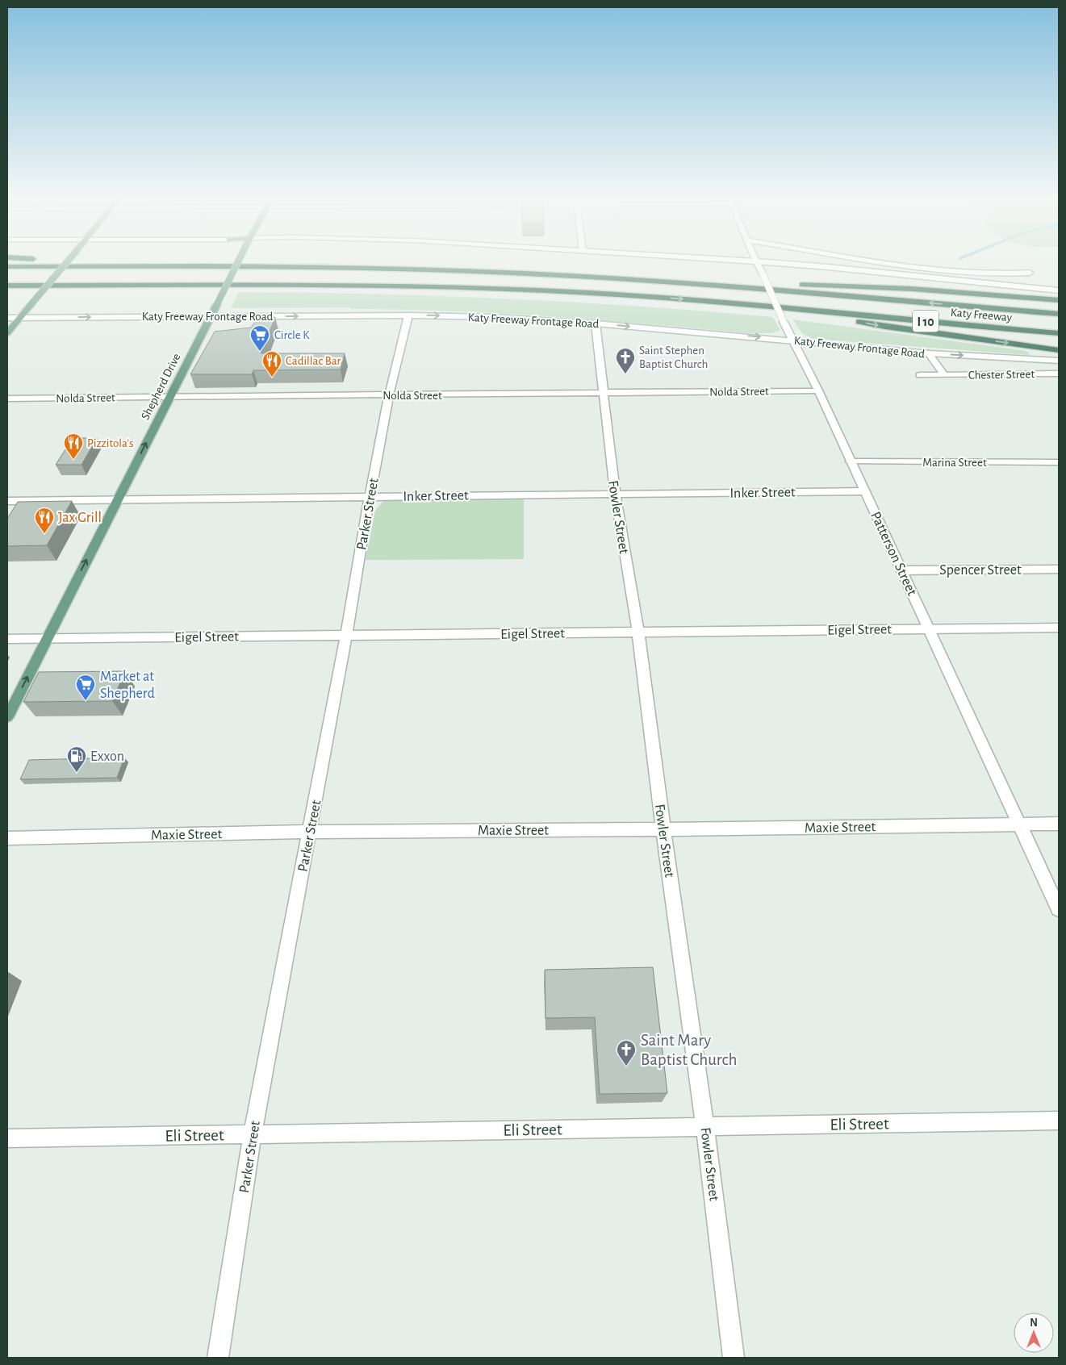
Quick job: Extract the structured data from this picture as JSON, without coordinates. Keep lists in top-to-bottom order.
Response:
{
  "streets": {
    "highway": ["Katy Freeway", "I 10"],
    "main road": ["Shepherd Drive"],
    "street": [
      "Katy Freeway Frontage Road",
      "Chester Street",
      "Nolda Street",
      "Marina Street",
      "Inker Street",
      "Parker Street",
      "Fowler Street",
      "Patterson Street",
      "Spencer Street",
      "Eigel Street",
      "Maxie Street",
      "Eli Street"
    ]
  },
  "crossings": [
    ["Katy Freeway Frontage Road", "Shepherd Drive"],
    ["Katy Freeway Frontage Road", "Parker Street"],
    ["Katy Freeway Frontage Road", "Fowler Street"],
    ["Katy Freeway Frontage Road", "Patterson Street"],
    ["Shepherd Drive", "Nolda Street"],
    ["Shepherd Drive", "Inker Street"],
    ["Shepherd Drive", "Eigel Street"],
    ["Nolda Street", "Parker Street"],
    ["Nolda Street", "Fowler Street"],
    ["Nolda Street", "Patterson Street"],
    ["Marina Street", "Patterson Street"],
    ["Inker Street", "Parker Street"],
    ["Inker Street", "Fowler Street"],
    ["Inker Street", "Patterson Street"],
    ["Parker Street", "Eigel Street"],
    ["Parker Street", "Maxie Street"],
    ["Parker Street", "Eli Street"],
    ["Fowler Street", "Eigel Street"],
    ["Fowler Street", "Maxie Street"],
    ["Fowler Street", "Eli Street"],
    ["Patterson Street", "Spencer Street"],
    ["Patterson Street", "Eigel Street"],
    ["Patterson Street", "Maxie Street"]
  ],
  "one_way": ["Katy Freeway Frontage Road", "Shepherd Drive"],
  "places": {
    "supermarket": ["Circle K", "Market at Shepherd"],
    "church": ["Saint Stephen Baptist Church", "Saint Mary Baptist Church"],
    "restaurant": ["Cadillac Bar", "Pizzitola's", "Jax Grill"],
    "fuel station": ["Exxon"]
  },
  "north": "top"
}
